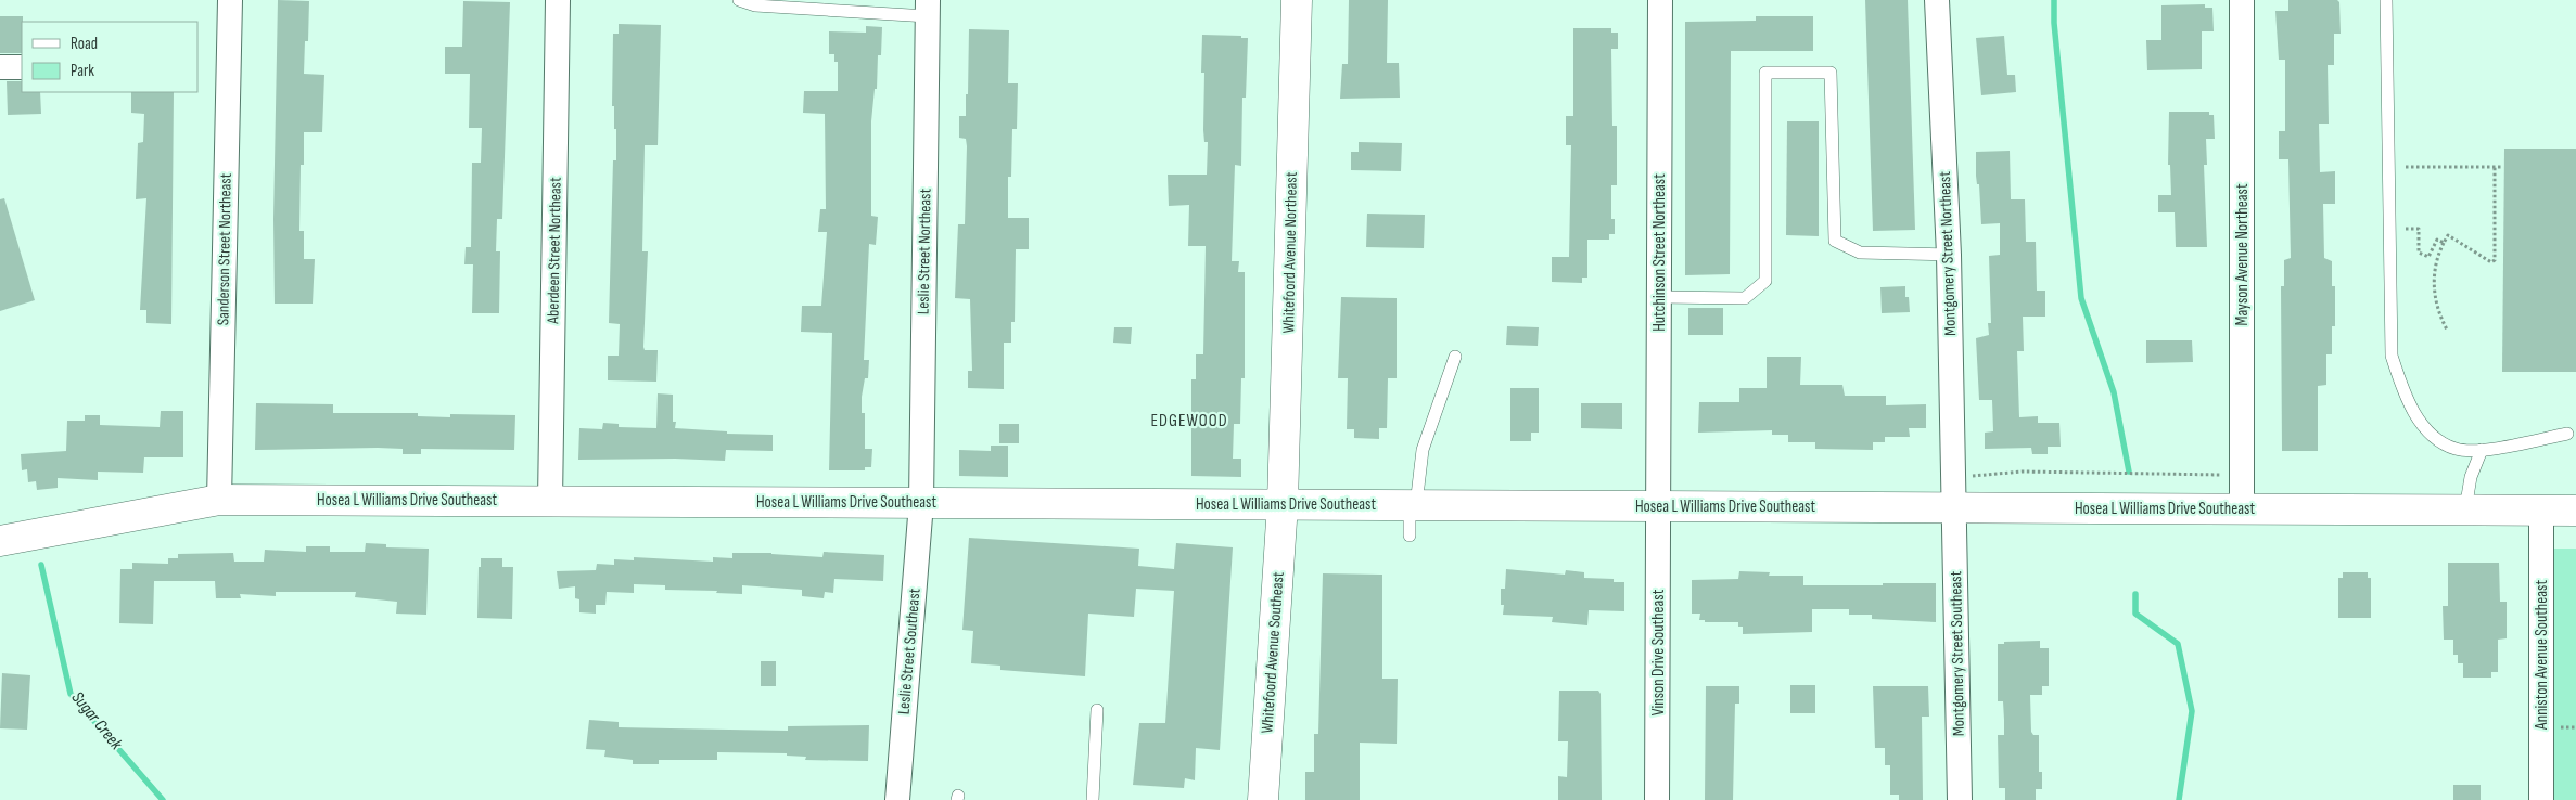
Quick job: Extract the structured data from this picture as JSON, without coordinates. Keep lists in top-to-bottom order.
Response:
{
  "streets": {
    "street": [
      "Sanderson Street Northeast",
      "Aberdeen Street Northeast",
      "Leslie Street Northeast",
      "Whitefoord Avenue Northeast",
      "Hutchinson Street Northeast",
      "Montgomery Street Northeast",
      "Mayson Avenue Northeast",
      "Hosea L Williams Drive Southeast",
      "Leslie Street Southeast",
      "Whitefoord Avenue Southeast",
      "Vinson Drive Southeast",
      "Montgomery Street Southeast",
      "Anniston Avenue Southeast"
    ]
  },
  "crossings": [
    ["Sanderson Street Northeast", "Hosea L Williams Drive Southeast"],
    ["Aberdeen Street Northeast", "Hosea L Williams Drive Southeast"],
    ["Leslie Street Northeast", "Hosea L Williams Drive Southeast"],
    ["Leslie Street Northeast", "Leslie Street Southeast"],
    ["Whitefoord Avenue Northeast", "Hosea L Williams Drive Southeast"],
    ["Whitefoord Avenue Northeast", "Whitefoord Avenue Southeast"],
    ["Hutchinson Street Northeast", "Hosea L Williams Drive Southeast"],
    ["Hutchinson Street Northeast", "Vinson Drive Southeast"],
    ["Montgomery Street Northeast", "Hosea L Williams Drive Southeast"],
    ["Montgomery Street Northeast", "Montgomery Street Southeast"],
    ["Mayson Avenue Northeast", "Hosea L Williams Drive Southeast"],
    ["Hosea L Williams Drive Southeast", "Leslie Street Southeast"],
    ["Hosea L Williams Drive Southeast", "Whitefoord Avenue Southeast"],
    ["Hosea L Williams Drive Southeast", "Vinson Drive Southeast"],
    ["Hosea L Williams Drive Southeast", "Montgomery Street Southeast"],
    ["Hosea L Williams Drive Southeast", "Anniston Avenue Southeast"]
  ],
  "districts": ["EDGEWOOD"],
  "water": ["Sugar Creek"],
  "legend": ["Road", "Park"]
}
